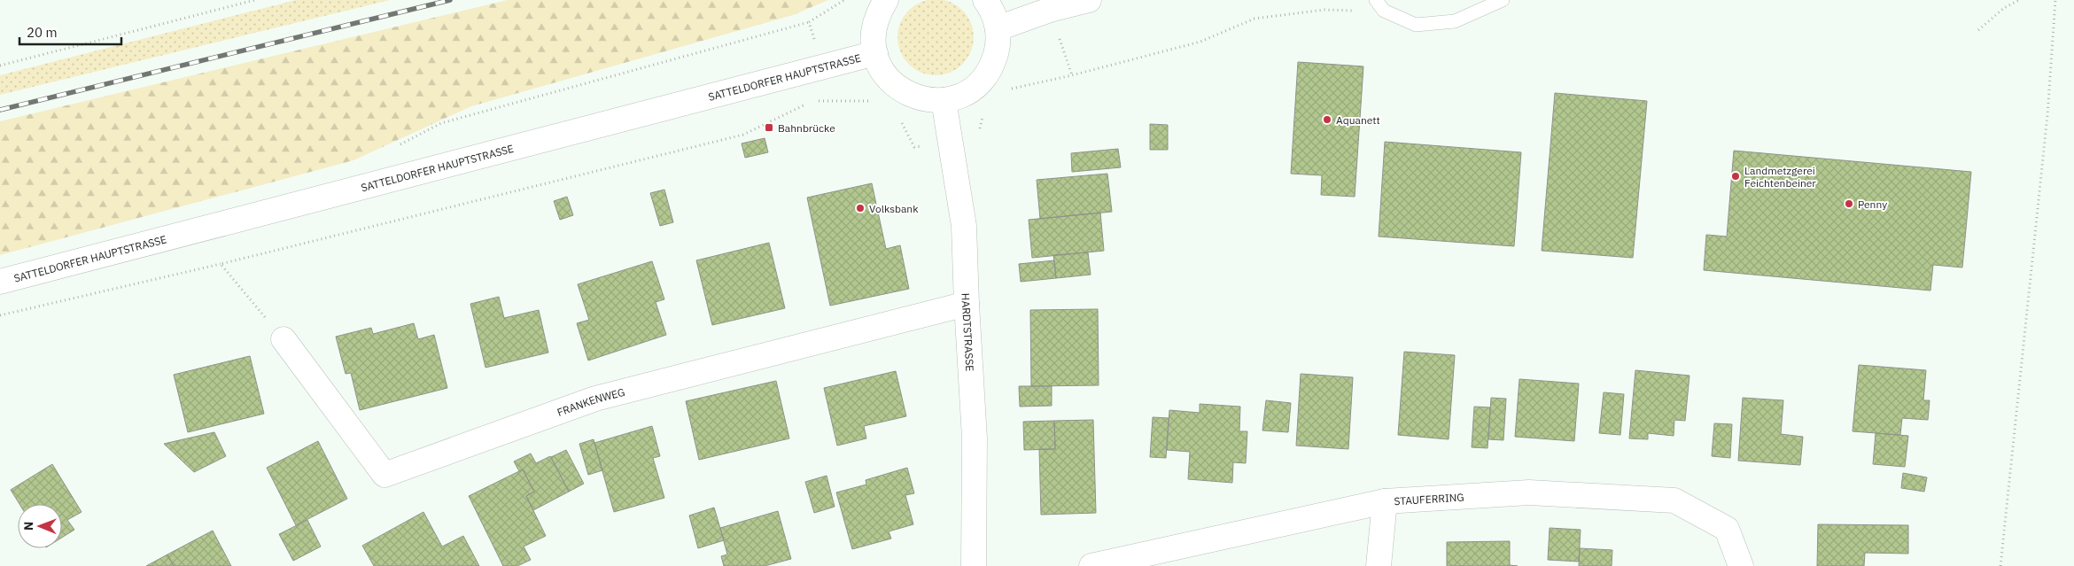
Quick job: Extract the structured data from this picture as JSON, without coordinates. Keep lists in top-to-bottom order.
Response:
{
  "streets": {
    "street": [
      "SATTELDORFER HAUPTSTRASSE",
      "HARDTSTRASSE",
      "FRANKENWEG",
      "STAUFERRING"
    ]
  },
  "crossings": [
    ["HARDTSTRASSE", "FRANKENWEG"]
  ],
  "places": {
    "other": [
      "Aquanett",
      "Landmetzgerei Feichtenbeiner",
      "Penny",
      "Volksbank"
    ],
    "transit": ["Bahnbrücke"]
  },
  "scale_bar": "20 m",
  "north": "left"
}
